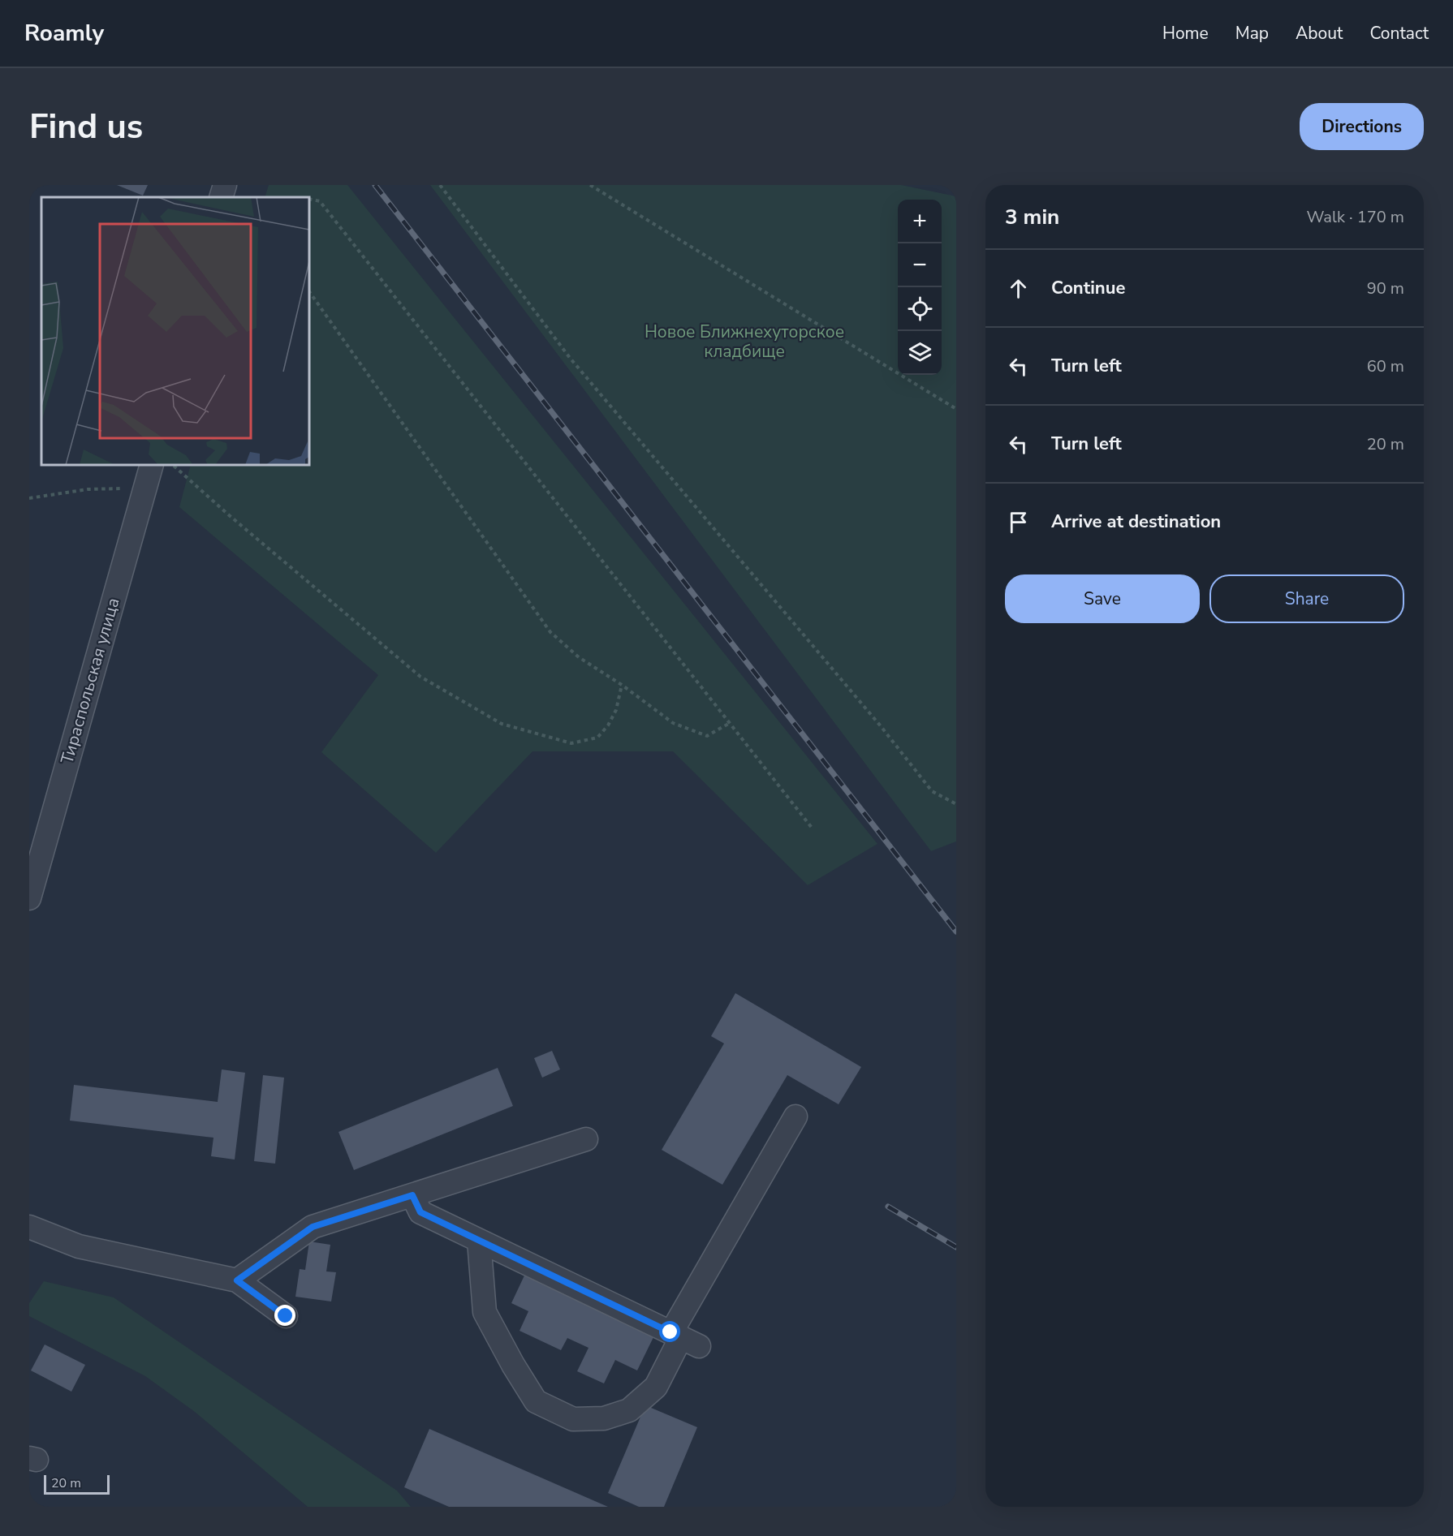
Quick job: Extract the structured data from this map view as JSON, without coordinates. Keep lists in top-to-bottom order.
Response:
{
  "streets": {
    "street": ["Тираспольская улица"]
  },
  "parks": ["Новое Ближнехуторское кладбище"],
  "scale_bar": "20 m",
  "page": {
    "header": "Roamly",
    "nav": [
      "Home",
      "Map",
      "About",
      "Contact"
    ],
    "buttons": [
      "Directions",
      ["Save", "Share"]
    ],
    "title": "Find us",
    "heading": ["3 min", "Walk · 170 m"],
    "map_buttons": ["+", "−"],
    "list": [
      ["Continue", "90 m"],
      ["Turn left", "60 m"],
      ["Turn left", "20 m"],
      "Arrive at destination"
    ],
    "scale": "20 m"
  }
}
